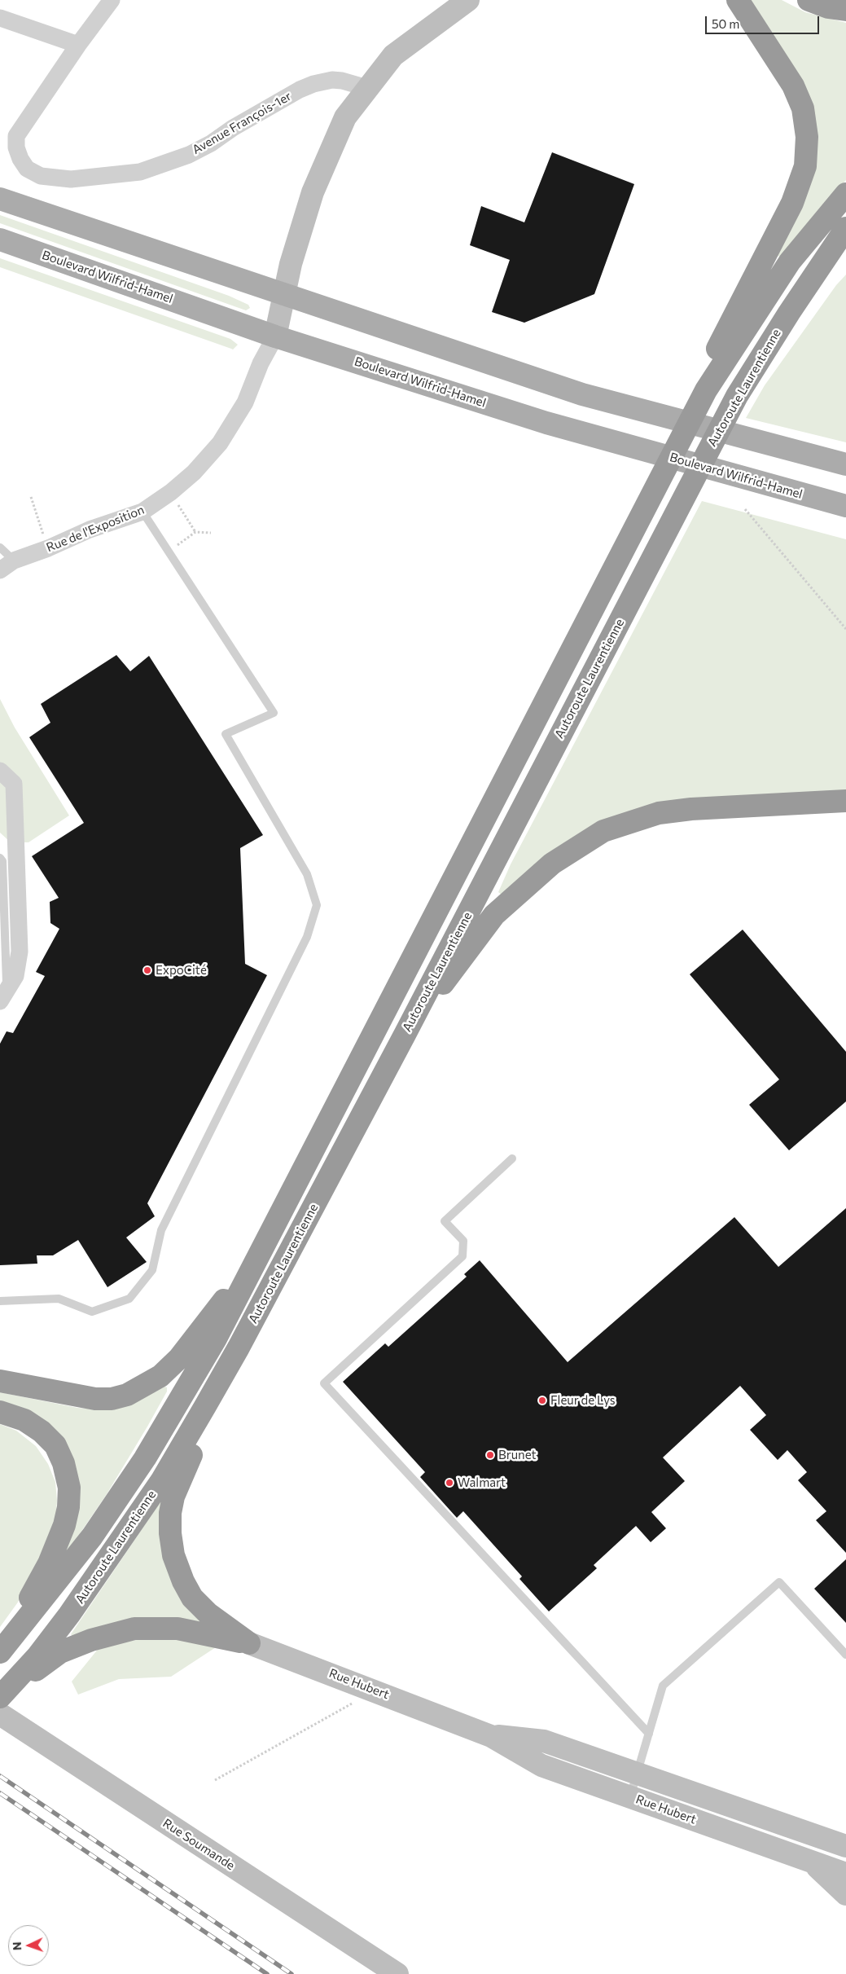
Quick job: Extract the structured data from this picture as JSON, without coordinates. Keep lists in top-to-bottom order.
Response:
{
  "streets": {
    "highway": ["Autoroute Laurentienne"],
    "main road": ["Boulevard Wilfrid-Hamel"],
    "street": [
      "Avenue François-1er",
      "Rue de l'Exposition",
      "Rue Hubert",
      "Rue Soumande"
    ]
  },
  "crossings": [
    ["Boulevard Wilfrid-Hamel", "Rue de l'Exposition"]
  ],
  "places": [
    "ExpoCité",
    "Fleur de Lys",
    "Brunet",
    "Walmart"
  ],
  "scale_bar": "50 m",
  "north": "left"
}
